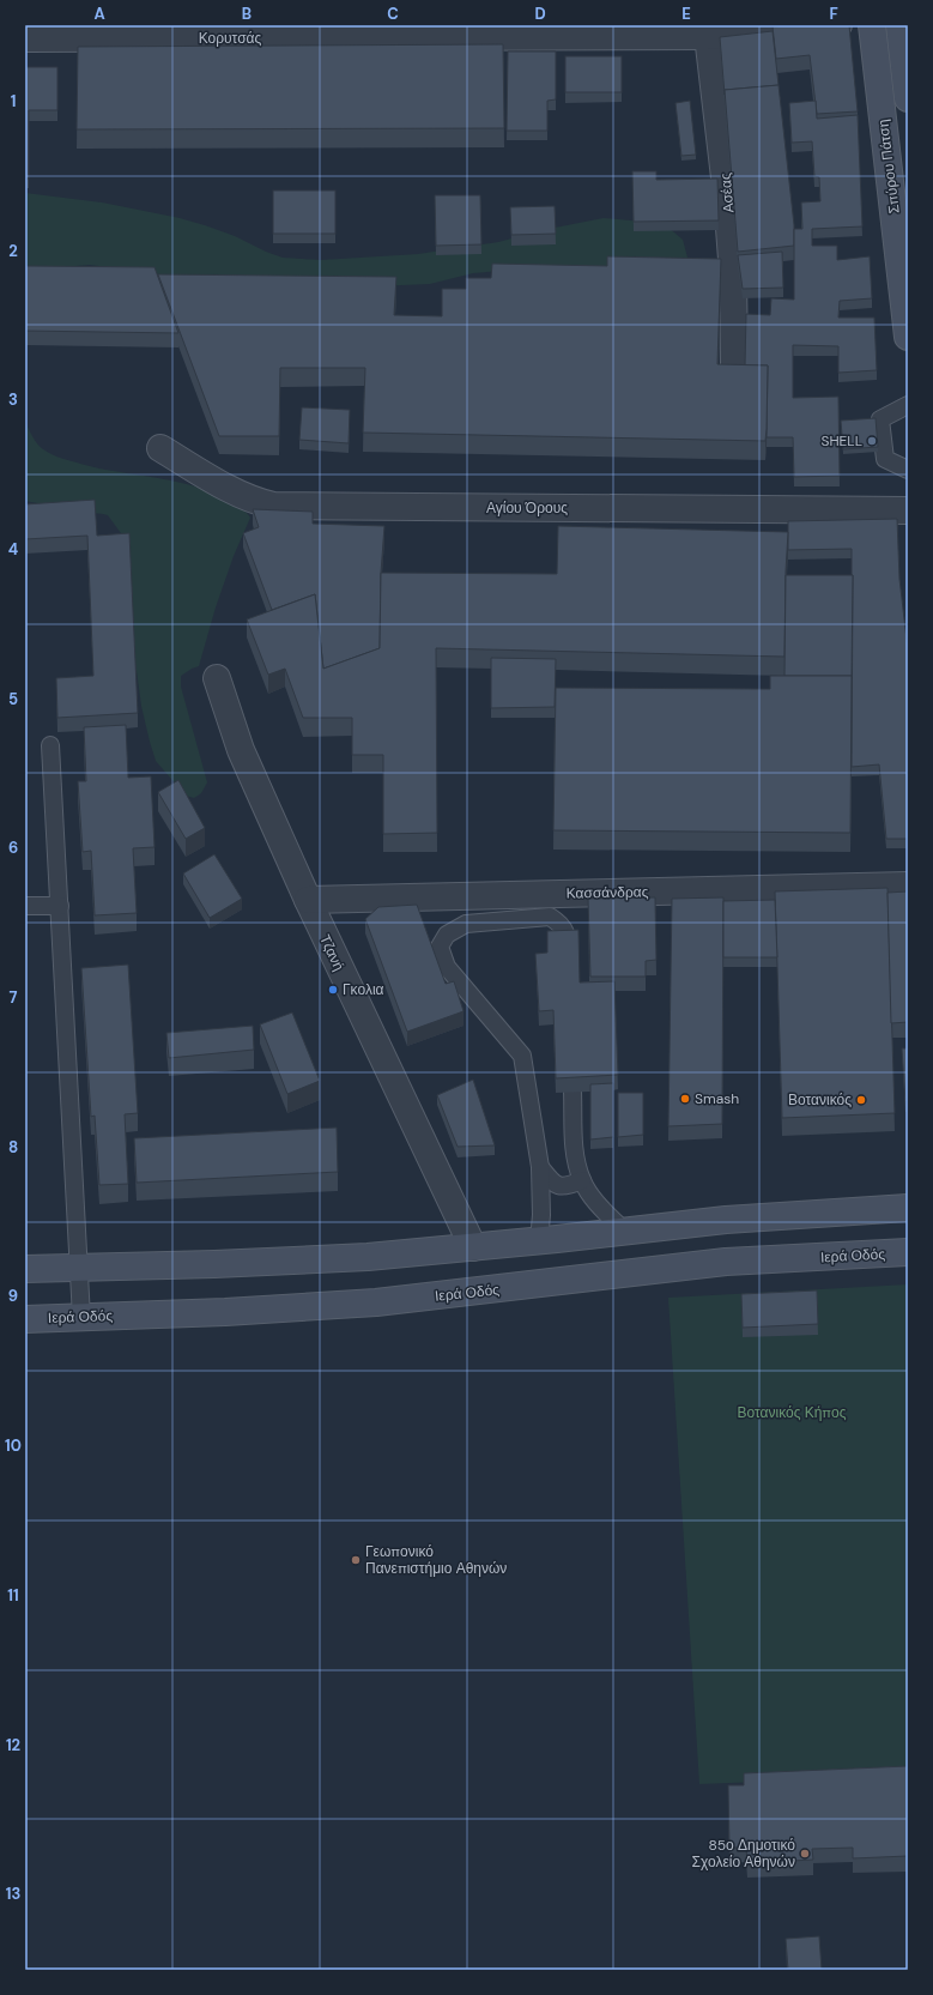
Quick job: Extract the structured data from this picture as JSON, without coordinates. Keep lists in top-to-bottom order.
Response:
{
  "streets": {
    "main road": ["Σπύρου Πάτση", "Ιερά Οδός"],
    "street": [
      "Κορυτσάς",
      "Ασέας",
      "Αγίου Όρους",
      "Κασσάνδρας",
      "Τζανή"
    ]
  },
  "crossings": [
    ["Κορυτσάς", "Ασέας"],
    ["Κασσάνδρας", "Τζανή"]
  ],
  "parks": ["Βοτανικός Κήπος"],
  "places": [
    "SHELL",
    "Γκολια",
    "Smash",
    "Βοτανικός",
    "Γεωπονικό Πανεπιστήμιο Αθηνών",
    "85ο Δημοτικό Σχολείο Αθηνών"
  ],
  "grid": {
    "columns": [
      "A",
      "B",
      "C",
      "D",
      "E",
      "F"
    ],
    "rows": [
      "1",
      "2",
      "3",
      "4",
      "5",
      "6",
      "7",
      "8",
      "9",
      "10",
      "11",
      "12",
      "13"
    ]
  }
}
